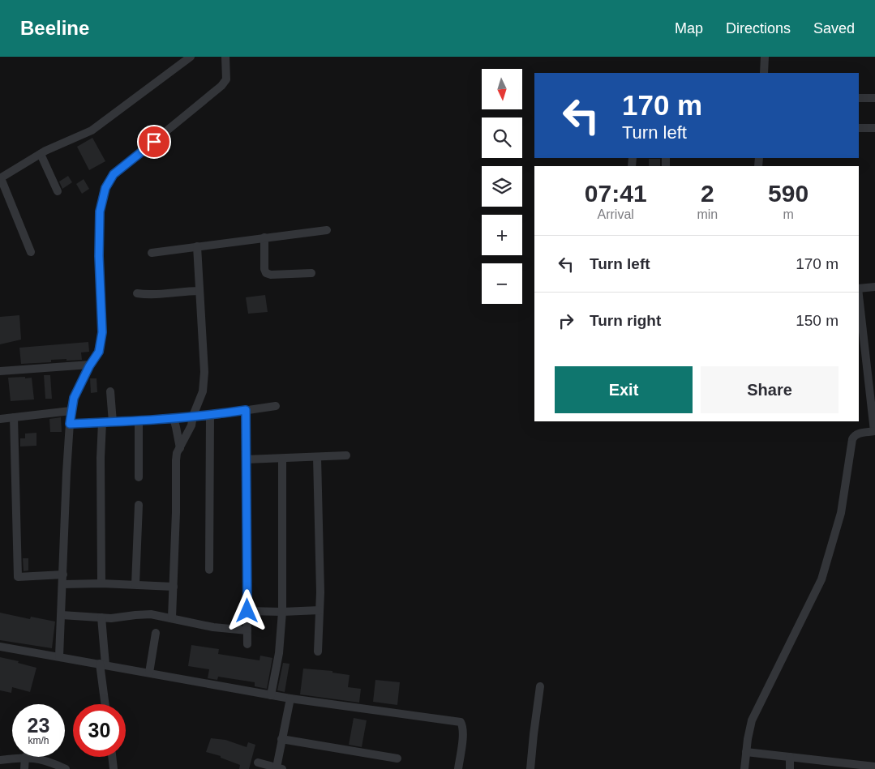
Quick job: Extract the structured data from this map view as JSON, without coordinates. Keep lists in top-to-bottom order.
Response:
{
  "north": "bottom",
  "page": {
    "header": "Beeline",
    "nav": ["Map", "Directions", "Saved"],
    "map_buttons": ["+", "−"],
    "turn": ["170 m", "Turn left"],
    "eta": [
      "07:41",
      "Arrival",
      "2",
      "min",
      "590",
      "m"
    ],
    "list": [
      {
        "name": "Turn left",
        "value": "170 m"
      },
      {
        "name": "Turn right",
        "value": "150 m"
      }
    ],
    "buttons": ["Exit", "Share"],
    "speed": "23 km/h",
    "limit": "30"
  }
}
